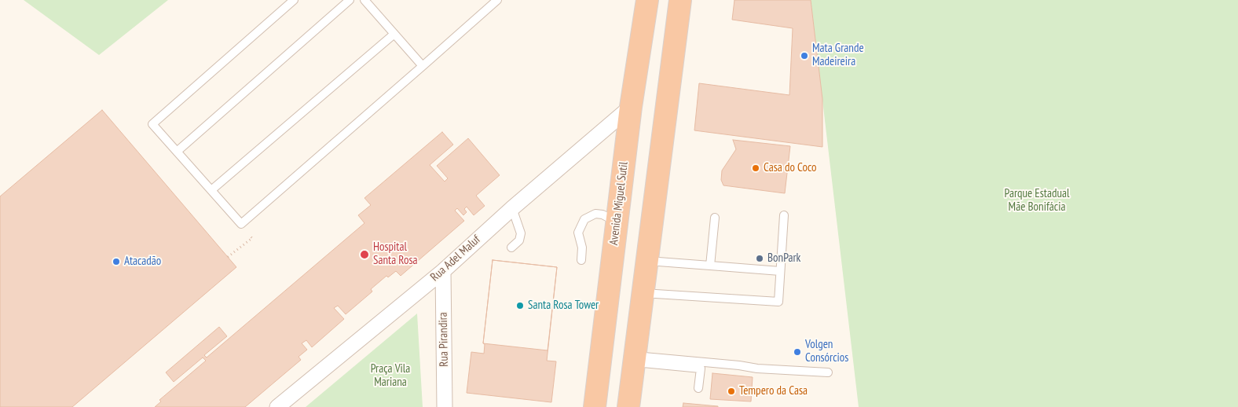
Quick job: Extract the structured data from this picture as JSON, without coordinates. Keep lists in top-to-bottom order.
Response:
{
  "streets": {
    "highway": ["Avenida Miguel Sutil"],
    "street": ["Rua Adel Maluf", "Rua Pirandira"]
  },
  "crossings": [
    ["Avenida Miguel Sutil", "Rua Adel Maluf"],
    ["Rua Adel Maluf", "Rua Pirandira"]
  ],
  "parks": ["Parque Estadual Mãe Bonifácia", "Praça Vila Mariana"],
  "places": [
    "Mata Grande Madeireira",
    "Casa do Coco",
    "Hospital Santa Rosa",
    "BonPark",
    "Atacadão",
    "Santa Rosa Tower",
    "Volgen Consórcios",
    "Tempero da Casa"
  ]
}
